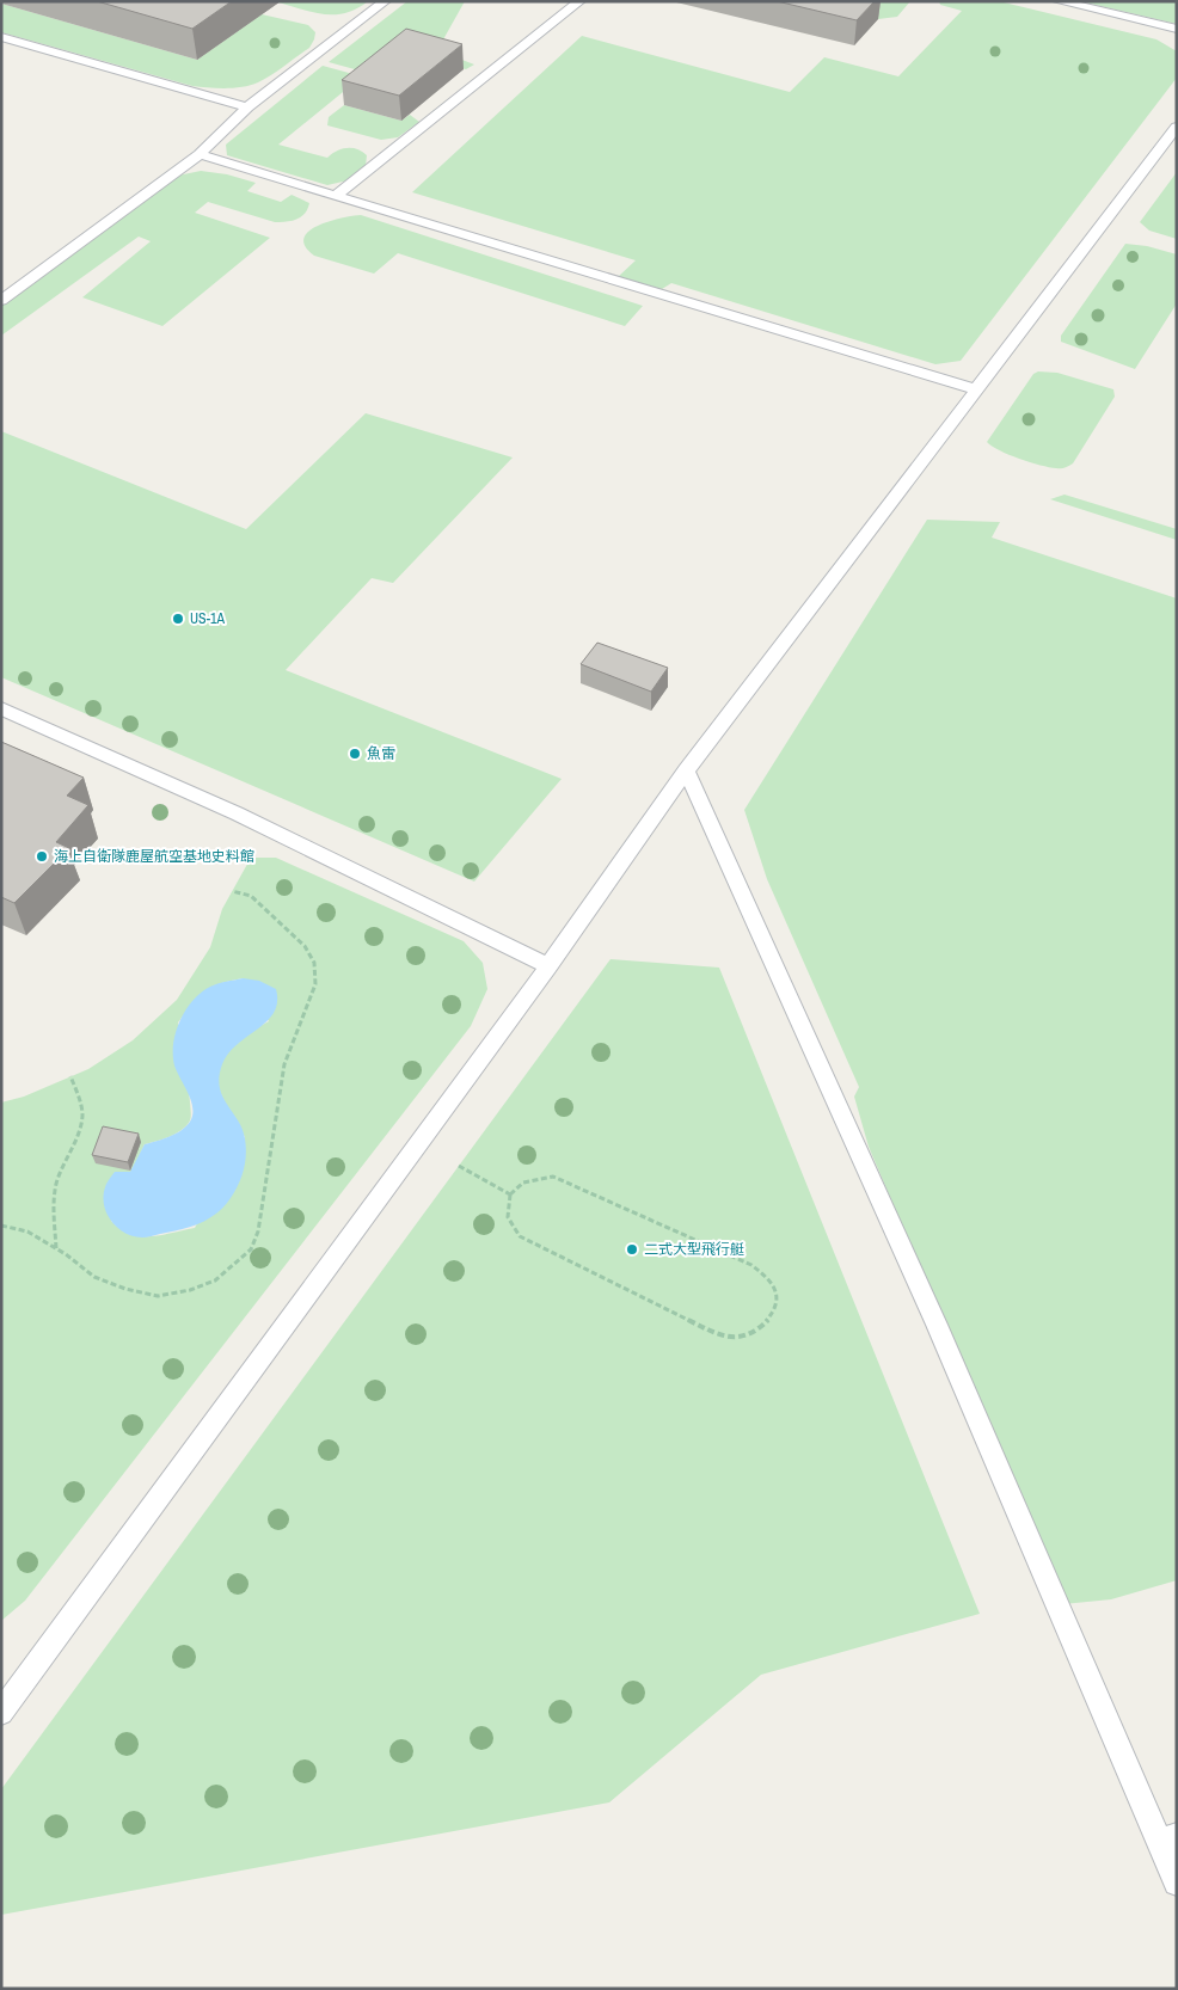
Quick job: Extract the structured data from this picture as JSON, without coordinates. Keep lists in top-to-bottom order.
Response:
{
  "places": [
    "US-1A",
    "魚雷",
    "海上自衛隊鹿屋航空基地史料館",
    "二式大型飛行艇"
  ]
}
